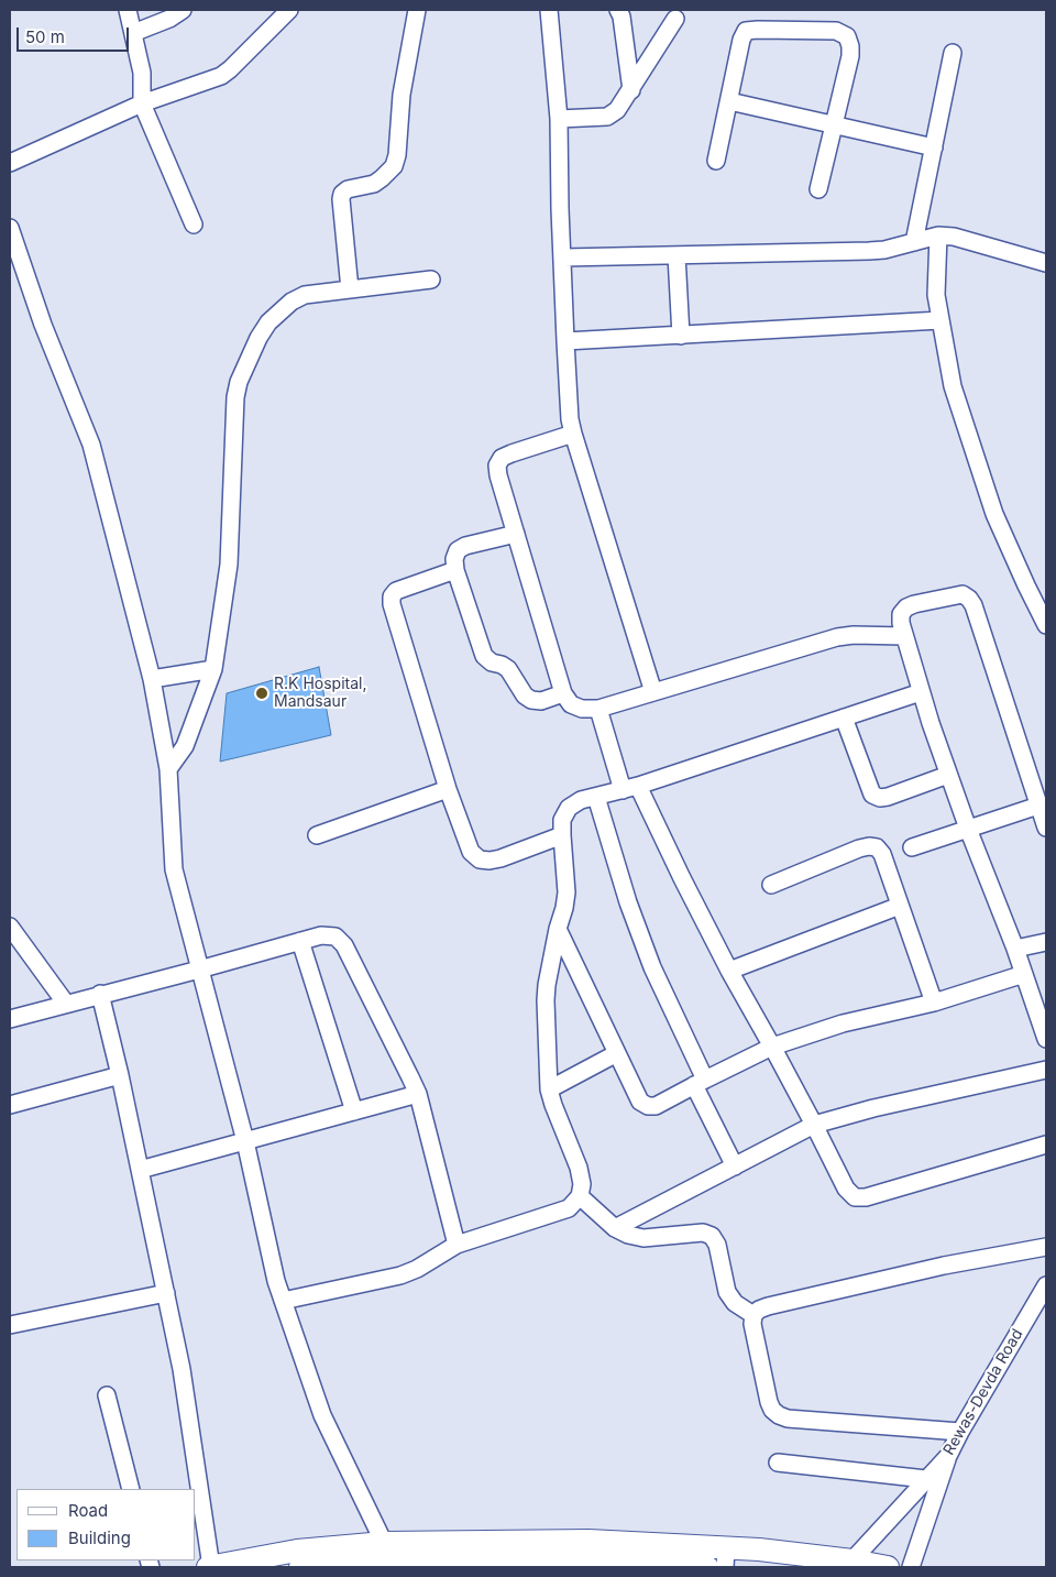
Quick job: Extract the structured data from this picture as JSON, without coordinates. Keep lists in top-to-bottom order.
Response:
{
  "streets": {
    "street": ["Rewas-Devda Road"]
  },
  "places": ["R.K Hospital, Mandsaur"],
  "legend": ["Road", "Building"],
  "scale_bar": "50 m"
}
